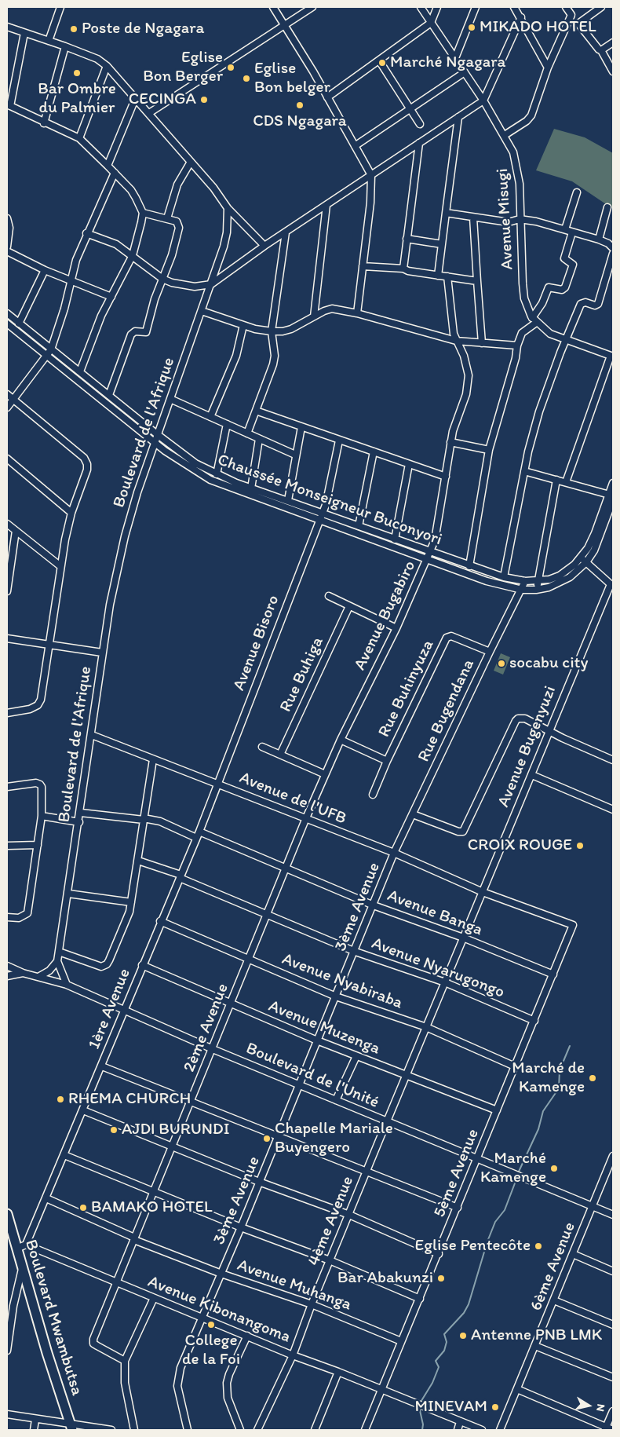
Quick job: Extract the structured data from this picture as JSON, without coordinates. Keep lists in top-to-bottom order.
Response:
{
  "streets": {
    "highway": ["Boulevard Mwambutsa"],
    "street": [
      "Avenue Misugi",
      "Boulevard de l'Afrique",
      "Chaussée Monseigneur Buconyori",
      "Avenue Bugabiro",
      "Avenue Bisoro",
      "Rue Buhiga",
      "Rue Buhinyuza",
      "Rue Bugendana",
      "Avenue Bugenyuzi",
      "Avenue de l'UFB",
      "3ème Avenue",
      "Avenue Banga",
      "Avenue Nyarugongo",
      "Avenue Nyabiraba",
      "1ère Avenue",
      "2ème Avenue",
      "Avenue Muzenga",
      "Boulevard de l'Unité",
      "5ème Avenue",
      "4ème Avenue",
      "6ème Avenue",
      "Avenue Muhanga",
      "Avenue Kibonangoma"
    ]
  },
  "crossings": [
    ["Boulevard de l'Afrique", "Chaussée Monseigneur Buconyori"],
    ["Boulevard de l'Afrique", "Avenue de l'UFB"],
    ["Chaussée Monseigneur Buconyori", "Avenue Bugabiro"],
    ["Chaussée Monseigneur Buconyori", "Avenue Bisoro"],
    ["Chaussée Monseigneur Buconyori", "Rue Bugendana"],
    ["Chaussée Monseigneur Buconyori", "Avenue Bugenyuzi"],
    ["Avenue Bugabiro", "Avenue de l'UFB"],
    ["Avenue Bugabiro", "2ème Avenue"],
    ["Avenue Bisoro", "Avenue de l'UFB"],
    ["Avenue Bisoro", "1ère Avenue"],
    ["Rue Buhinyuza", "Rue Bugendana"],
    ["Rue Bugendana", "Avenue de l'UFB"],
    ["Rue Bugendana", "3ème Avenue"],
    ["Avenue Bugenyuzi", "Avenue de l'UFB"],
    ["Avenue Bugenyuzi", "4ème Avenue"],
    ["Avenue de l'UFB", "3ème Avenue"],
    ["Avenue de l'UFB", "1ère Avenue"],
    ["Avenue de l'UFB", "2ème Avenue"],
    ["Avenue de l'UFB", "5ème Avenue"],
    ["Avenue de l'UFB", "4ème Avenue"],
    ["3ème Avenue", "Avenue Banga"],
    ["3ème Avenue", "Avenue Nyarugongo"],
    ["3ème Avenue", "Avenue Nyabiraba"],
    ["3ème Avenue", "Avenue Muzenga"],
    ["3ème Avenue", "Boulevard de l'Unité"],
    ["3ème Avenue", "Avenue Muhanga"],
    ["3ème Avenue", "Avenue Kibonangoma"],
    ["Avenue Banga", "1ère Avenue"],
    ["Avenue Banga", "2ème Avenue"],
    ["Avenue Banga", "5ème Avenue"],
    ["Avenue Banga", "4ème Avenue"],
    ["Avenue Nyarugongo", "1ère Avenue"],
    ["Avenue Nyarugongo", "2ème Avenue"],
    ["Avenue Nyarugongo", "5ème Avenue"],
    ["Avenue Nyarugongo", "4ème Avenue"],
    ["Avenue Nyabiraba", "1ère Avenue"],
    ["Avenue Nyabiraba", "2ème Avenue"],
    ["Avenue Nyabiraba", "5ème Avenue"],
    ["Avenue Nyabiraba", "4ème Avenue"],
    ["1ère Avenue", "Avenue Muzenga"],
    ["1ère Avenue", "Boulevard de l'Unité"],
    ["1ère Avenue", "Avenue Muhanga"],
    ["1ère Avenue", "Avenue Kibonangoma"],
    ["2ème Avenue", "Avenue Muzenga"],
    ["2ème Avenue", "Boulevard de l'Unité"],
    ["2ème Avenue", "Avenue Muhanga"],
    ["2ème Avenue", "Avenue Kibonangoma"],
    ["Avenue Muzenga", "5ème Avenue"],
    ["Avenue Muzenga", "4ème Avenue"],
    ["Boulevard de l'Unité", "5ème Avenue"],
    ["Boulevard de l'Unité", "4ème Avenue"],
    ["Boulevard de l'Unité", "6ème Avenue"],
    ["5ème Avenue", "Avenue Muhanga"],
    ["5ème Avenue", "Avenue Kibonangoma"],
    ["4ème Avenue", "Avenue Muhanga"],
    ["4ème Avenue", "Avenue Kibonangoma"]
  ],
  "places": [
    "MIKADO HOTEL",
    "Poste de Ngagara",
    "Marché Ngagara",
    "Eglise Bon Berger",
    "Bar Ombre du Palmier",
    "Eglise Bon belger",
    "CECINGA",
    "CDS Ngagara",
    "socabu city",
    "CROIX ROUGE",
    "Marché de Kamenge",
    "RHEMA CHURCH",
    "AJDI BURUNDI",
    "Chapelle Mariale Buyengero",
    "Marché Kamenge",
    "BAMAKO HOTEL",
    "Eglise Pentecôte",
    "Bar Abakunzi",
    "College de la Foi",
    "Antenne PNB LMK",
    "MINEVAM"
  ],
  "north": "right"
}
